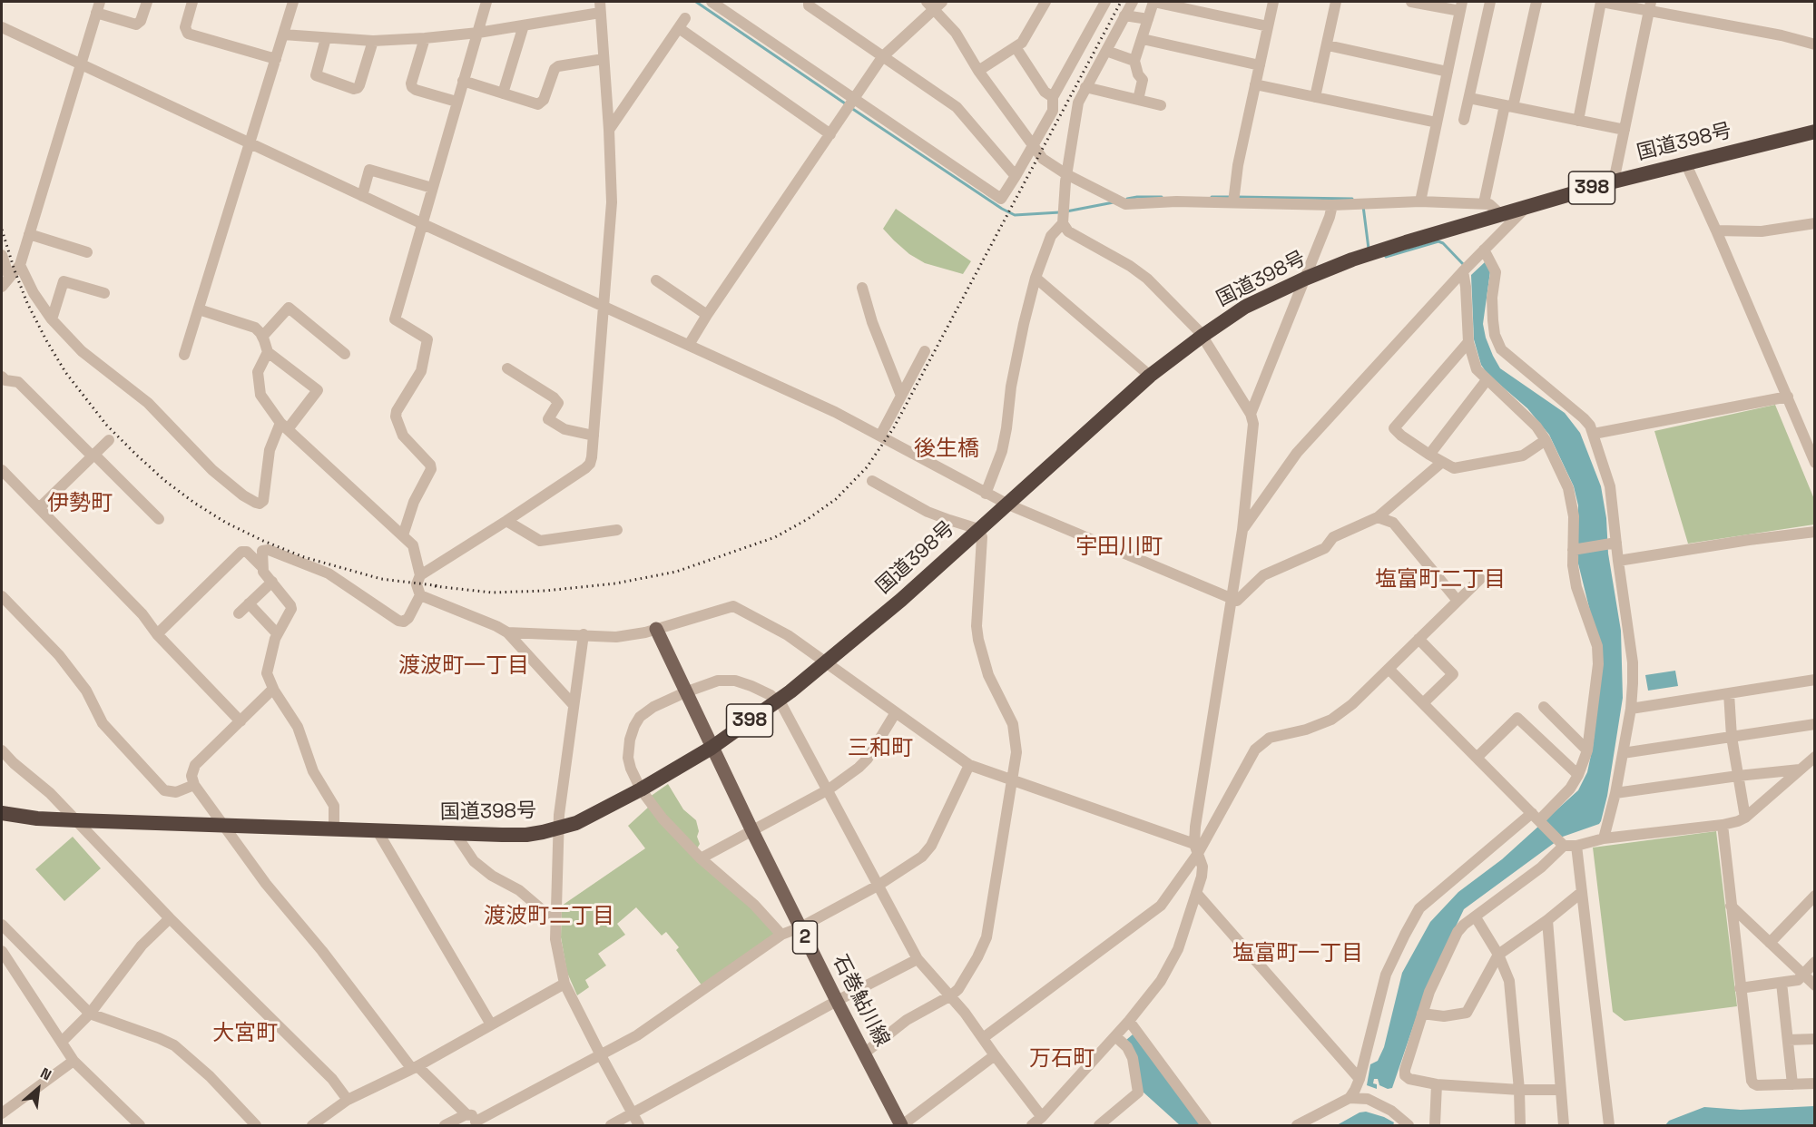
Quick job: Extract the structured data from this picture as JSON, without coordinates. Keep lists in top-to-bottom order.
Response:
{
  "streets": {
    "highway": ["国道398号", "398"],
    "main road": ["2", "石巻鮎川線"]
  },
  "crossings": [
    ["国道398号", "石巻鮎川線"]
  ],
  "districts": [
    "後生橋",
    "伊勢町",
    "宇田川町",
    "塩富町二丁目",
    "渡波町一丁目",
    "三和町",
    "渡波町二丁目",
    "塩富町一丁目",
    "大宮町",
    "万石町"
  ],
  "north": "top right"
}
